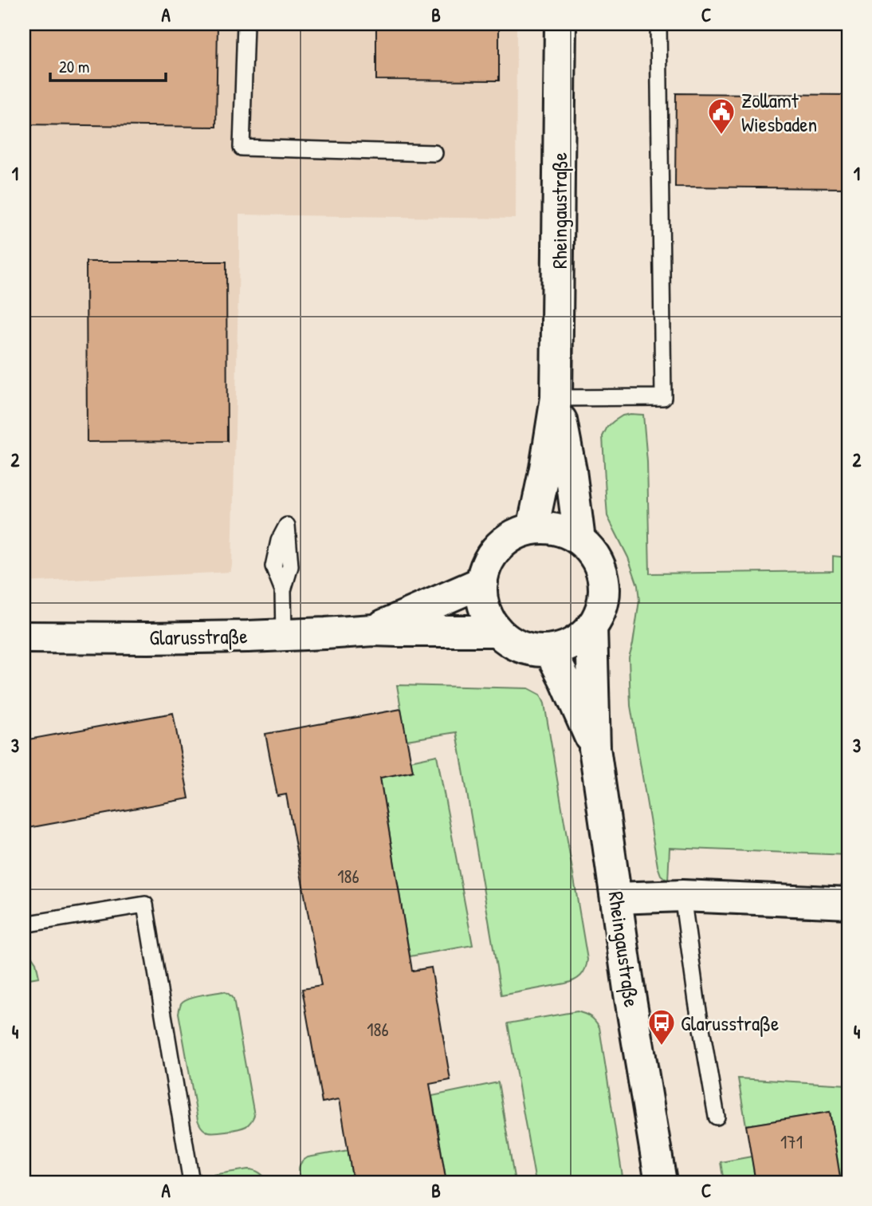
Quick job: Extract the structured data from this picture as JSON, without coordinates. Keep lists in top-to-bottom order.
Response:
{
  "streets": {
    "street": ["Rheingaustraße", "Glarusstraße"]
  },
  "crossings": [
    ["Rheingaustraße", "Glarusstraße"]
  ],
  "places": {
    "public building": ["Zollamt Wiesbaden"],
    "bus stop": ["Glarusstraße"]
  },
  "house_numbers": ["186", "186", "171"],
  "scale_bar": "20 m",
  "grid": {
    "columns": ["A", "B", "C"],
    "rows": [
      "1",
      "2",
      "3",
      "4"
    ]
  }
}
